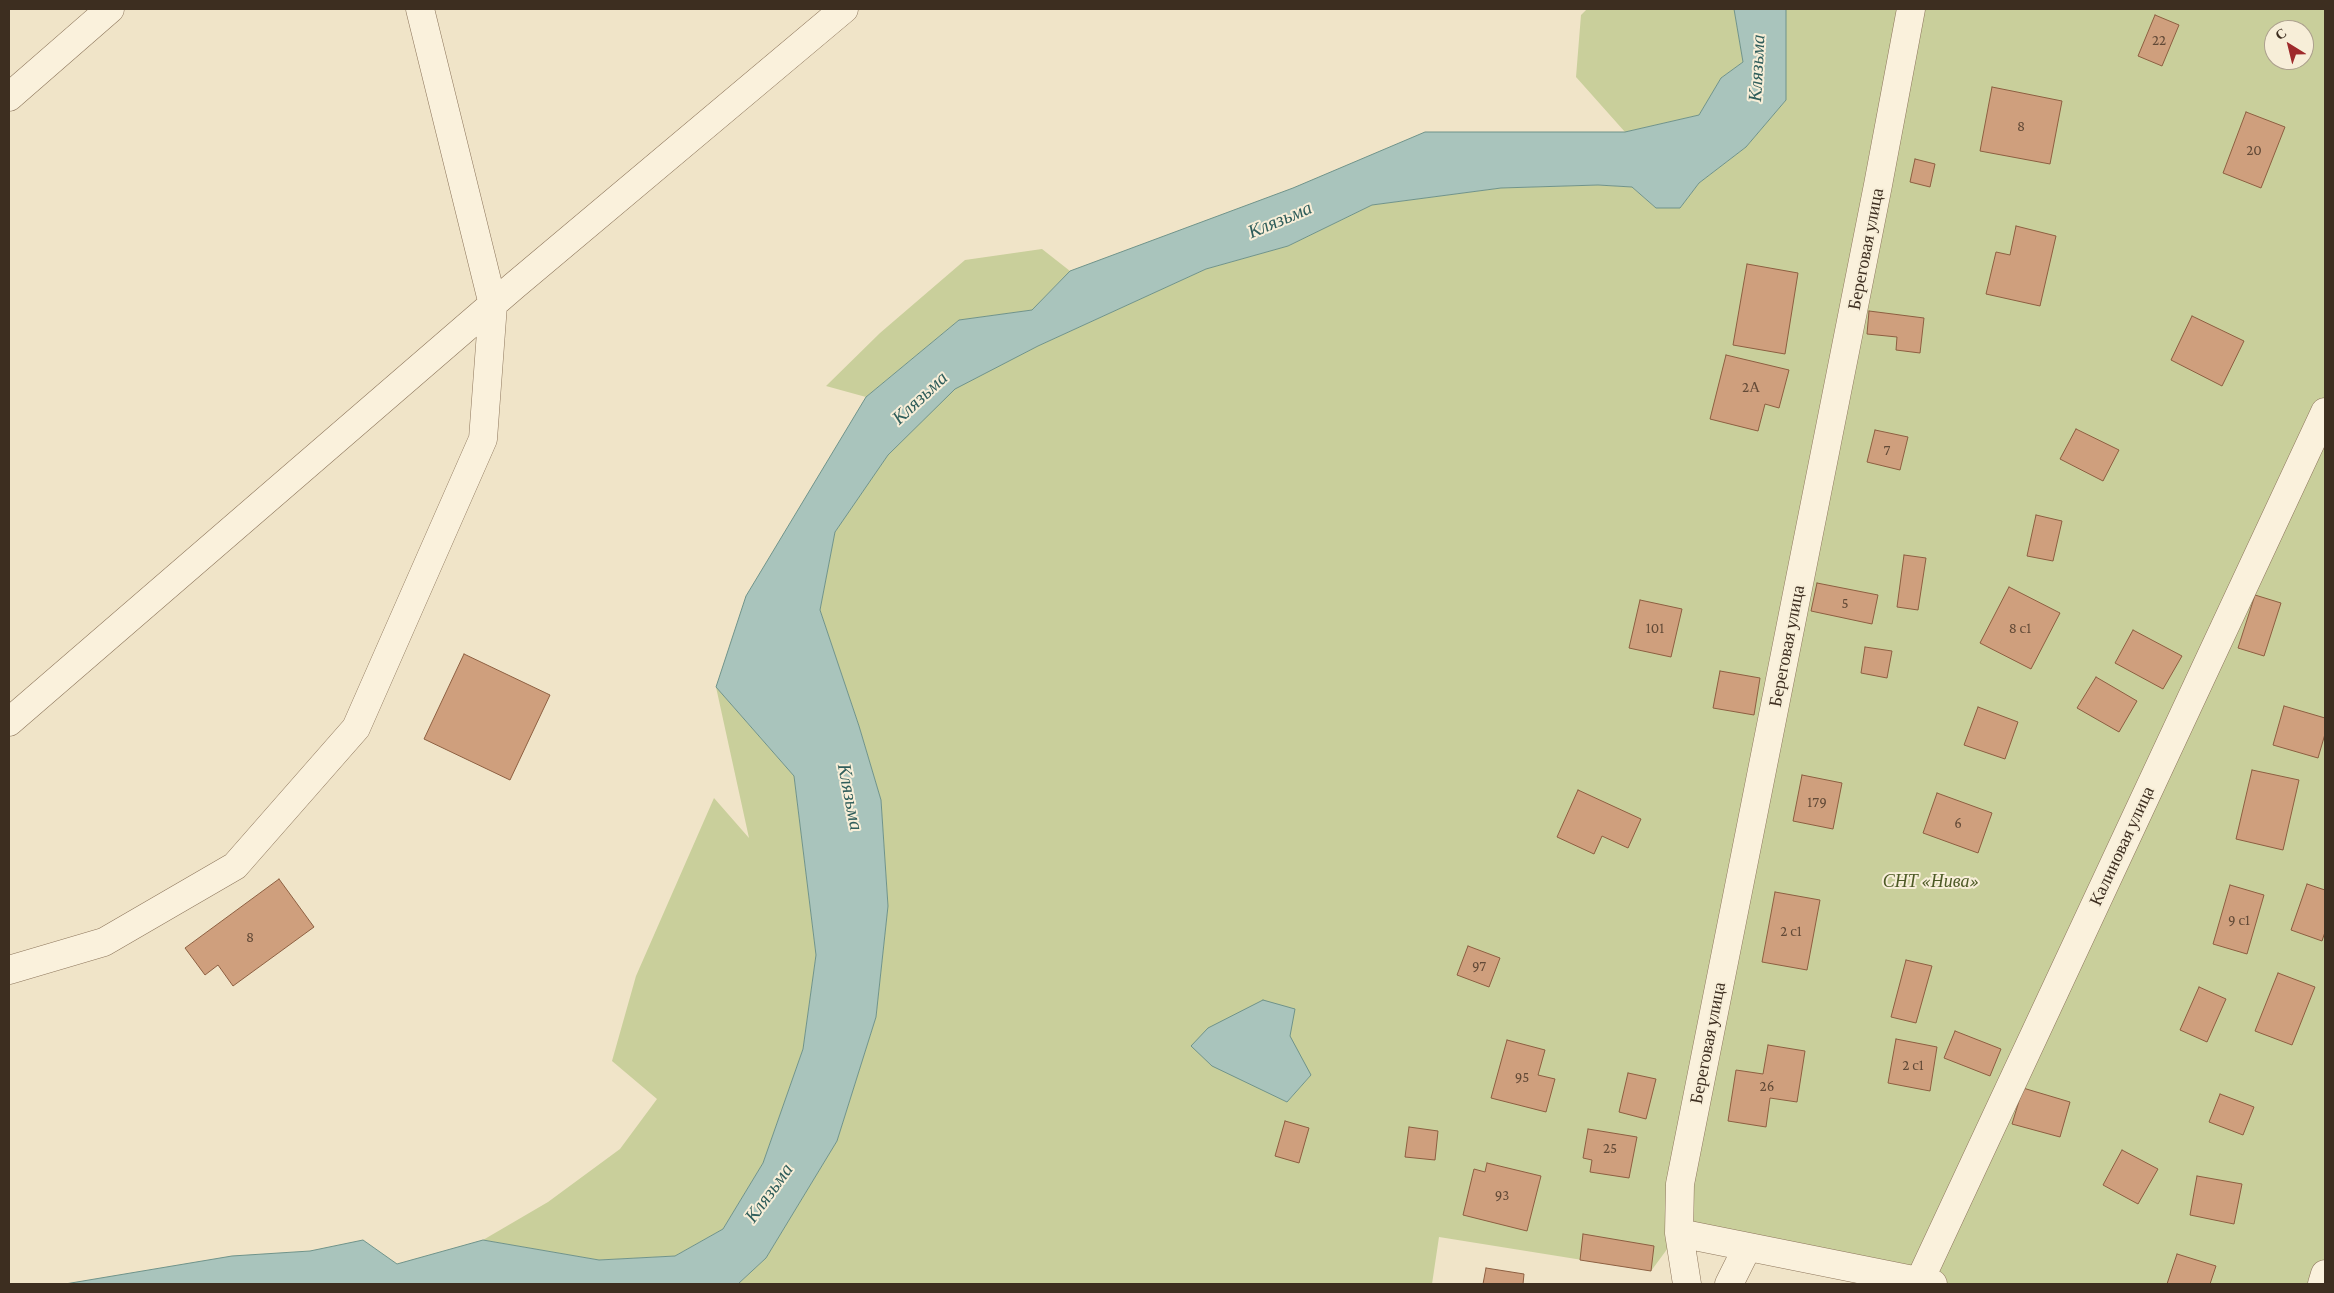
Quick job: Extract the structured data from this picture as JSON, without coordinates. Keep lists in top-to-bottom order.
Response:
{
  "streets": {
    "street": ["Береговая улица", "Калиновая улица"]
  },
  "water": ["Клязьма"],
  "parks": ["СНТ «Нива»"],
  "house_numbers": [
    "22",
    "8",
    "20",
    "2А",
    "7",
    "5",
    "101",
    "8 с1",
    "179",
    "6",
    "9 с1",
    "2 с1",
    "8",
    "97",
    "2 с1",
    "95",
    "26",
    "25",
    "93"
  ],
  "north": "top left"
}
